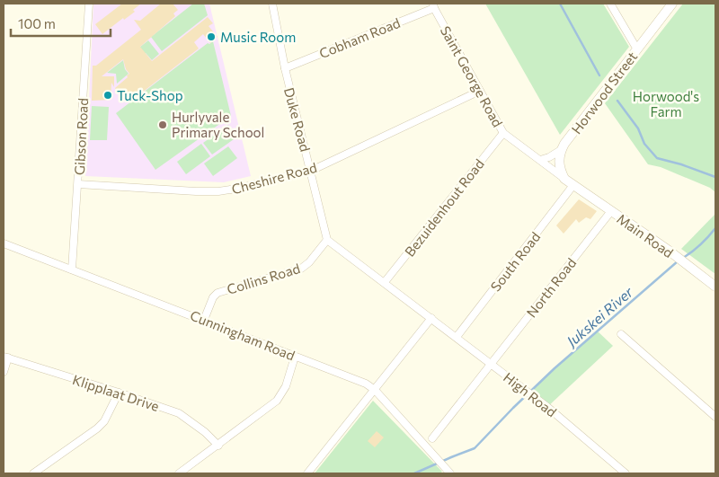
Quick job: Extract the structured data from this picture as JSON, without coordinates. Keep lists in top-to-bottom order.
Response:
{
  "streets": {
    "main road": ["Horwood Street", "Main Road"],
    "street": [
      "Cobham Road",
      "Saint George Road",
      "Duke Road",
      "Gibson Road",
      "Cheshire Road",
      "Bezuidenhout Road",
      "South Road",
      "Collins Road",
      "North Road",
      "Cunningham Road",
      "Klipplaat Drive",
      "High Road"
    ]
  },
  "crossings": [
    ["Cobham Road", "Saint George Road"],
    ["Cobham Road", "Duke Road"],
    ["Saint George Road", "Cheshire Road"],
    ["Saint George Road", "Bezuidenhout Road"],
    ["Duke Road", "Cheshire Road"],
    ["Duke Road", "Collins Road"],
    ["Gibson Road", "Cheshire Road"],
    ["Gibson Road", "Cunningham Road"],
    ["Main Road", "South Road"],
    ["Main Road", "North Road"],
    ["South Road", "High Road"],
    ["Collins Road", "Cunningham Road"],
    ["North Road", "High Road"]
  ],
  "water": ["Jukskei River"],
  "parks": ["Horwood's Farm"],
  "places": ["Music Room", "Tuck-Shop", "Hurlyvale Primary School"],
  "scale_bar": "100 m"
}
